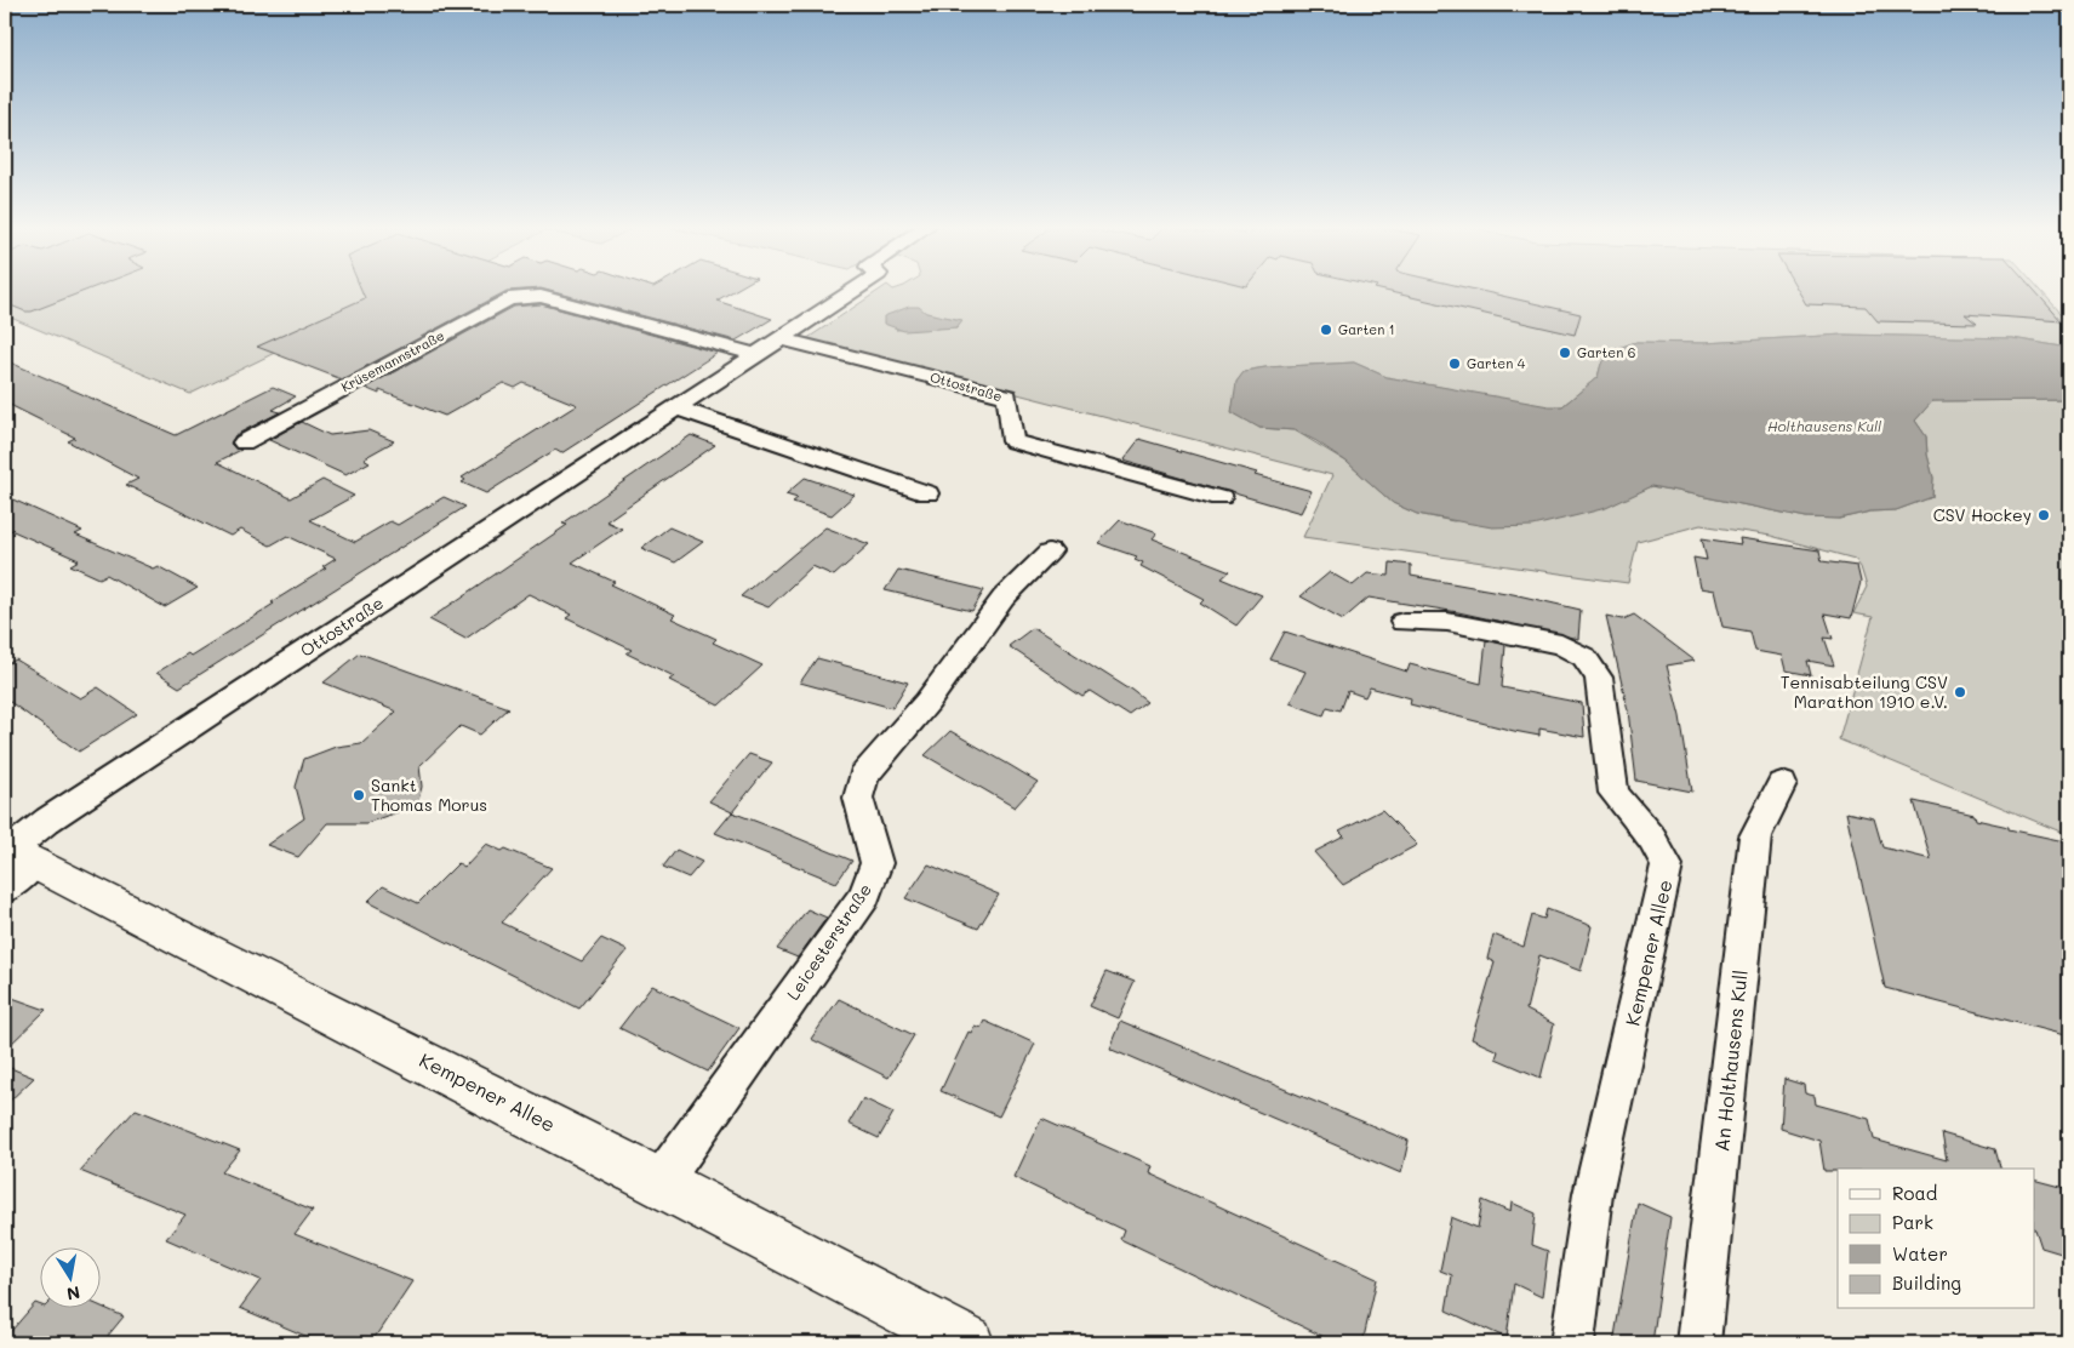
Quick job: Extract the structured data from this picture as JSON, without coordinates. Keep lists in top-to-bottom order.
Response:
{
  "streets": {
    "street": [
      "Krüsemannstraße",
      "Ottostraße",
      "Leicesterstraße",
      "Kempener Allee",
      "An Holthausens Kull"
    ]
  },
  "crossings": [
    ["Krüsemannstraße", "Ottostraße"],
    ["Ottostraße", "Kempener Allee"],
    ["Leicesterstraße", "Kempener Allee"]
  ],
  "water": ["Holthausens Kull"],
  "places": [
    "Garten 1",
    "Garten 6",
    "Garten 4",
    "CSV Hockey",
    "Tennisabteilung CSV Marathon 1910 e.V.",
    "Sankt Thomas Morus"
  ],
  "legend": [
    "Road",
    "Park",
    "Water",
    "Building"
  ],
  "north": "bottom"
}
